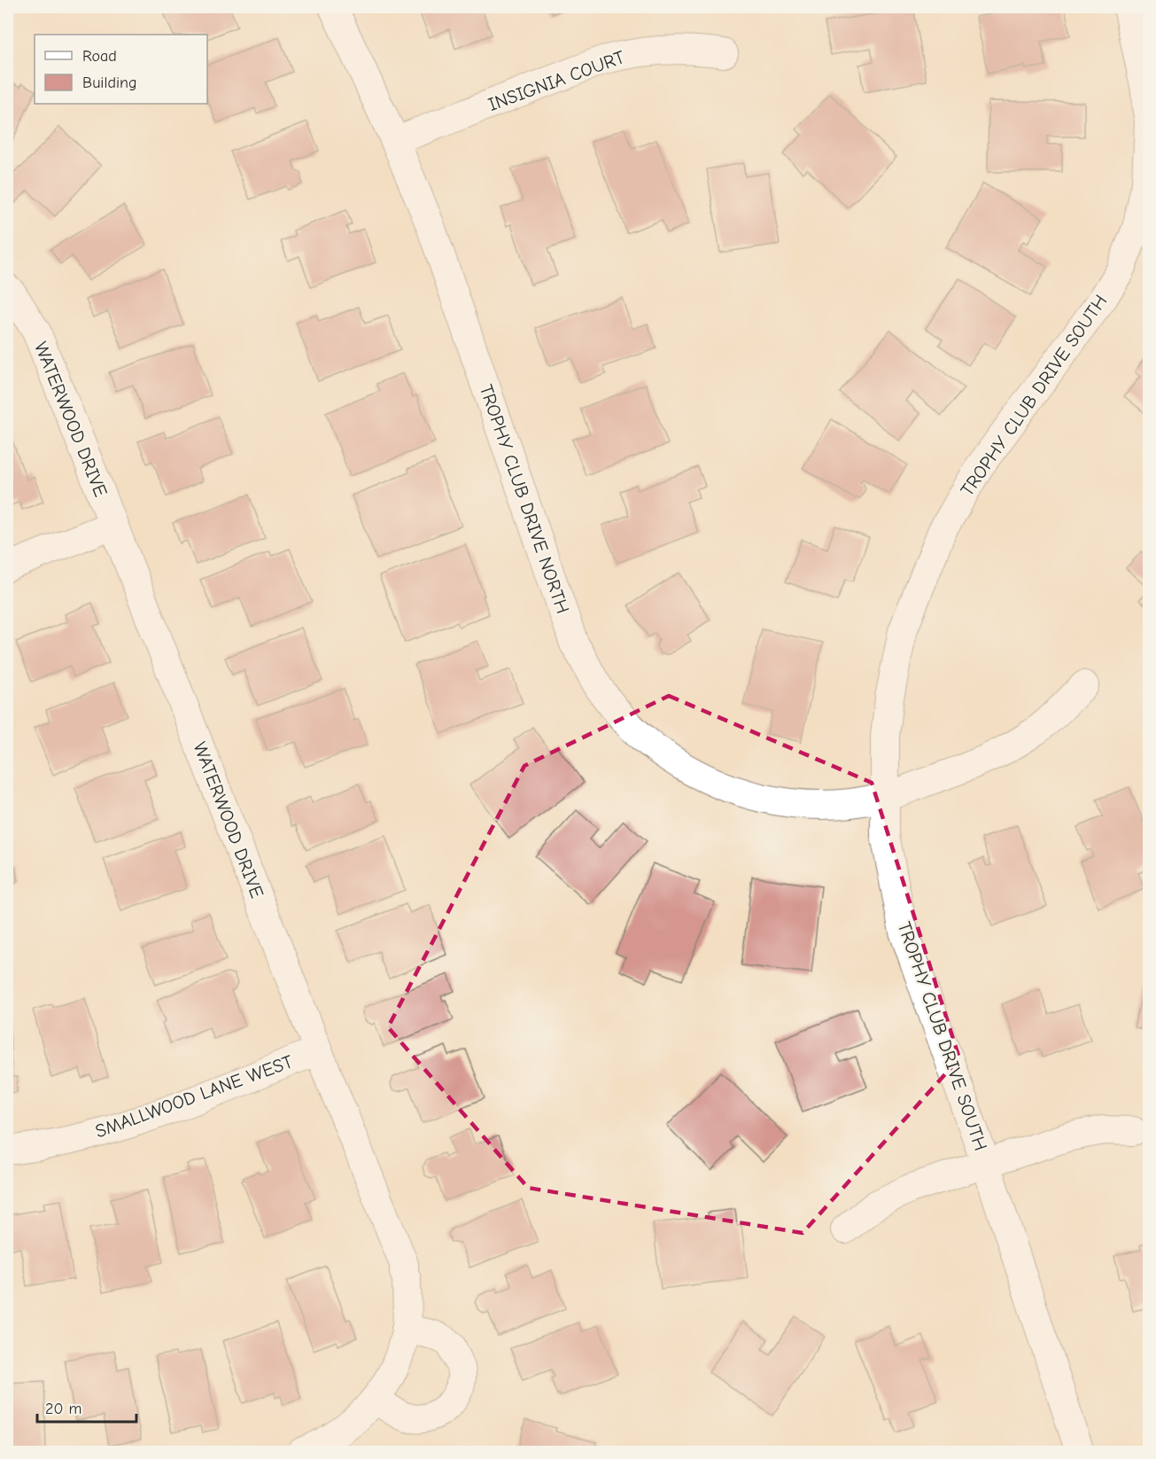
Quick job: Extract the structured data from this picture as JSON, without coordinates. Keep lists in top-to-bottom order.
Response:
{
  "streets": {
    "street": [
      "INSIGNIA COURT",
      "TROPHY CLUB DRIVE SOUTH",
      "WATERWOOD DRIVE",
      "TROPHY CLUB DRIVE NORTH",
      "SMALLWOOD LANE WEST"
    ]
  },
  "crossings": [
    ["INSIGNIA COURT", "TROPHY CLUB DRIVE NORTH"],
    ["TROPHY CLUB DRIVE SOUTH", "TROPHY CLUB DRIVE NORTH"],
    ["WATERWOOD DRIVE", "SMALLWOOD LANE WEST"]
  ],
  "legend": ["Road", "Building"],
  "scale_bar": "20 m"
}
